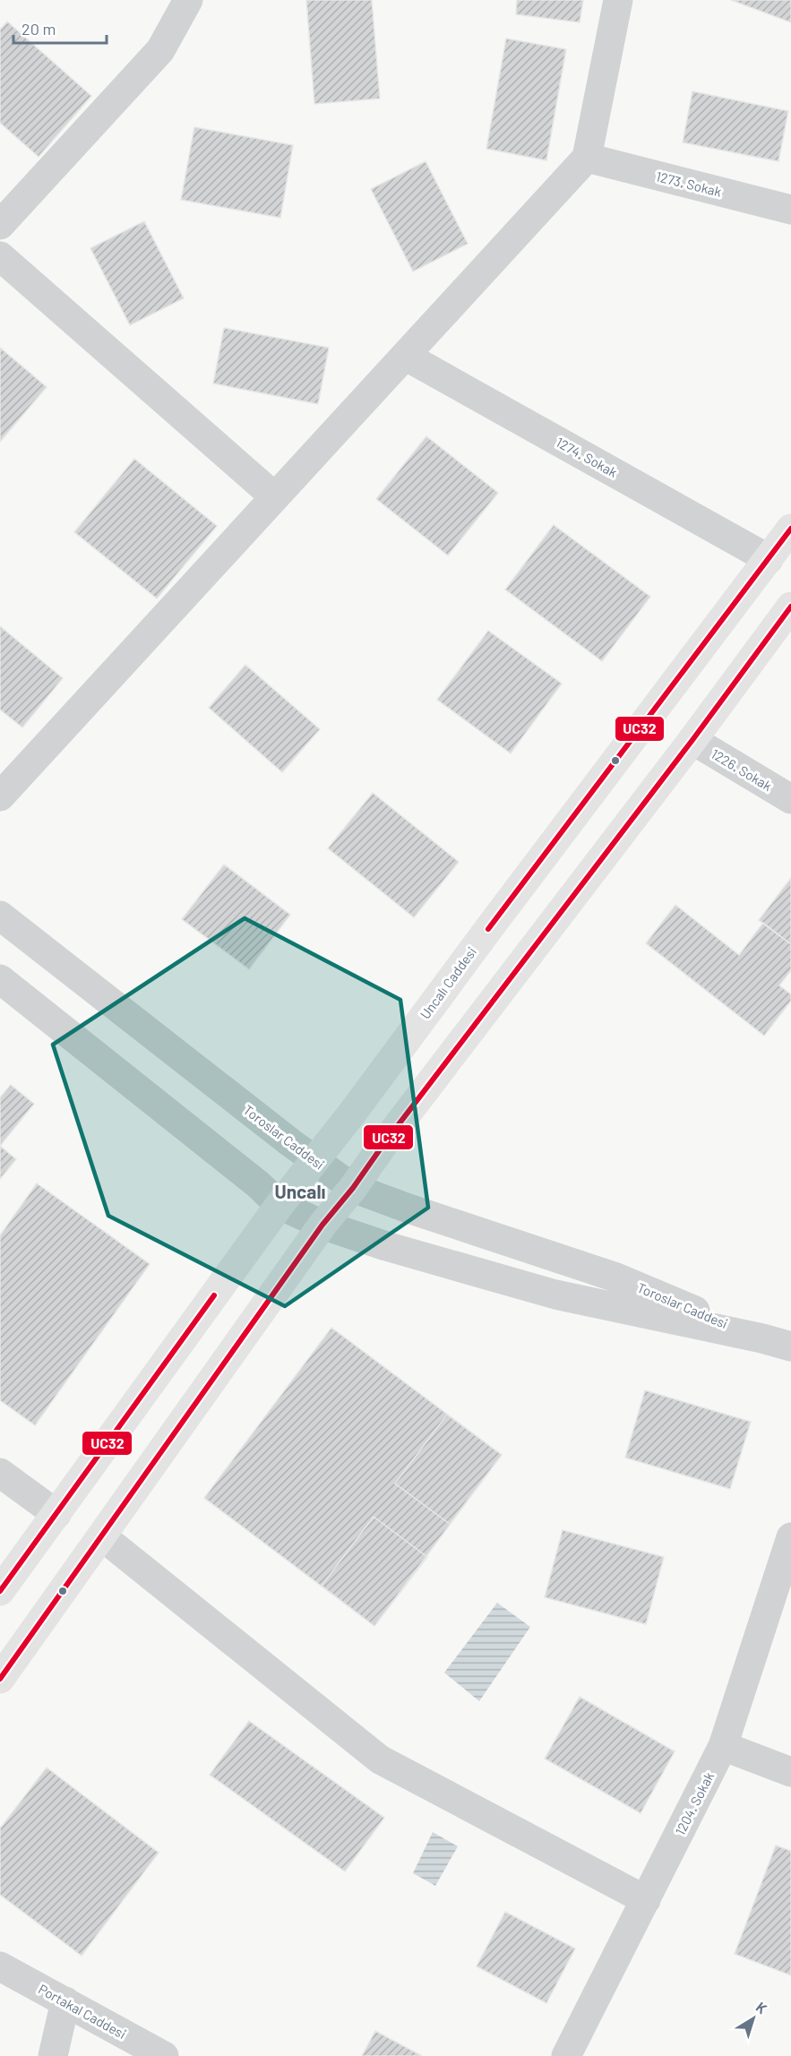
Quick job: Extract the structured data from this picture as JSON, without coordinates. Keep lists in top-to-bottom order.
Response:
{
  "streets": {
    "main road": ["Uncalı Caddesi"],
    "street": [
      "1273. Sokak",
      "1274. Sokak",
      "1226. Sokak",
      "Toroslar Caddesi",
      "1204. Sokak",
      "Portakal Caddesi"
    ]
  },
  "crossings": [
    ["1274. Sokak", "Uncalı Caddesi"],
    ["Uncalı Caddesi", "Toroslar Caddesi"]
  ],
  "districts": ["Uncalı"],
  "lines": ["transit line UC32"],
  "scale_bar": "20 m",
  "north": "top right"
}
